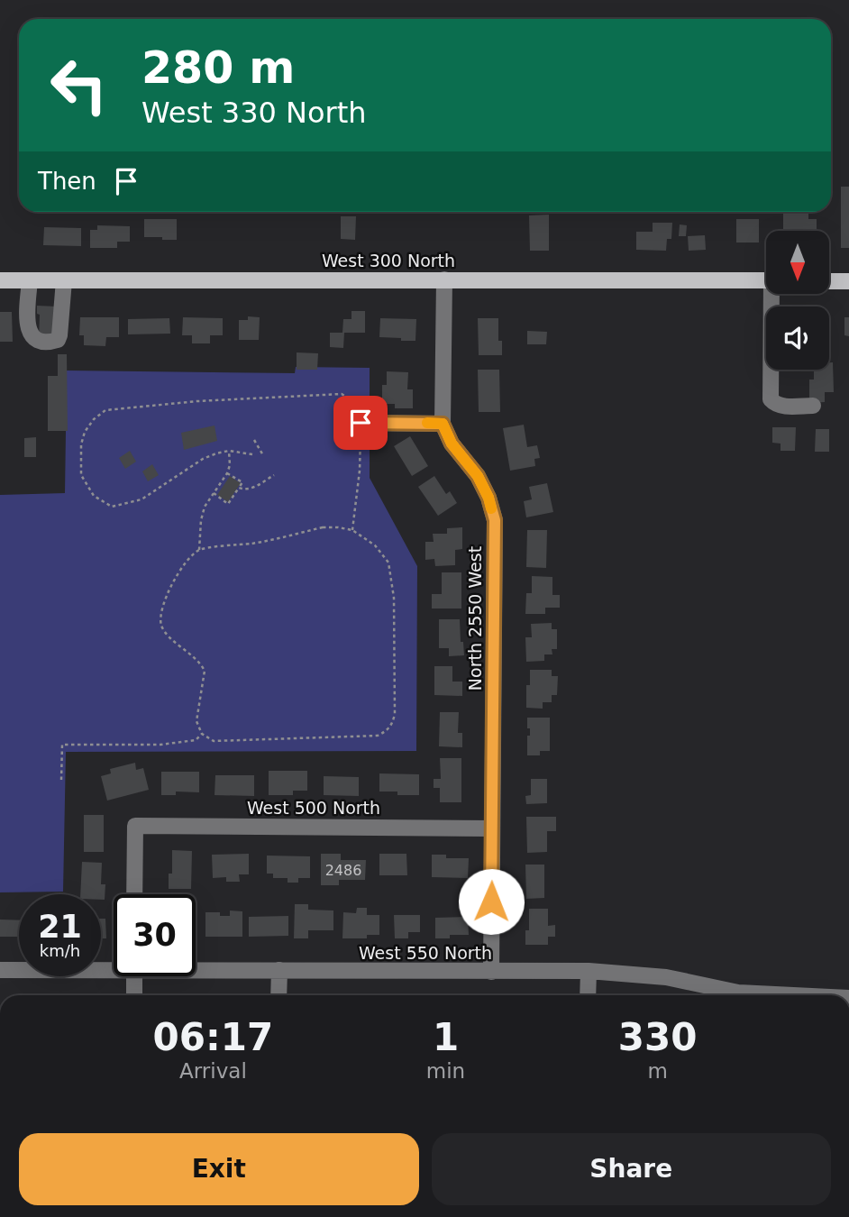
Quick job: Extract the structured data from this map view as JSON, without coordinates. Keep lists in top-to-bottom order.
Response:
{
  "streets": {
    "main road": ["West 300 North"],
    "street": ["North 2550 West", "West 500 North", "West 550 North"]
  },
  "crossings": [
    ["West 300 North", "North 2550 West"],
    ["North 2550 West", "West 500 North"],
    ["North 2550 West", "West 550 North"]
  ],
  "house_numbers": ["2486"],
  "north": "bottom",
  "page": {
    "turn": ["280 m", "West 330 North"],
    "then": "Then",
    "speed": "21 km/h",
    "limit": "30",
    "eta": [
      "06:17",
      "Arrival",
      "1",
      "min",
      "330",
      "m"
    ],
    "buttons": ["Exit", "Share"]
  }
}
